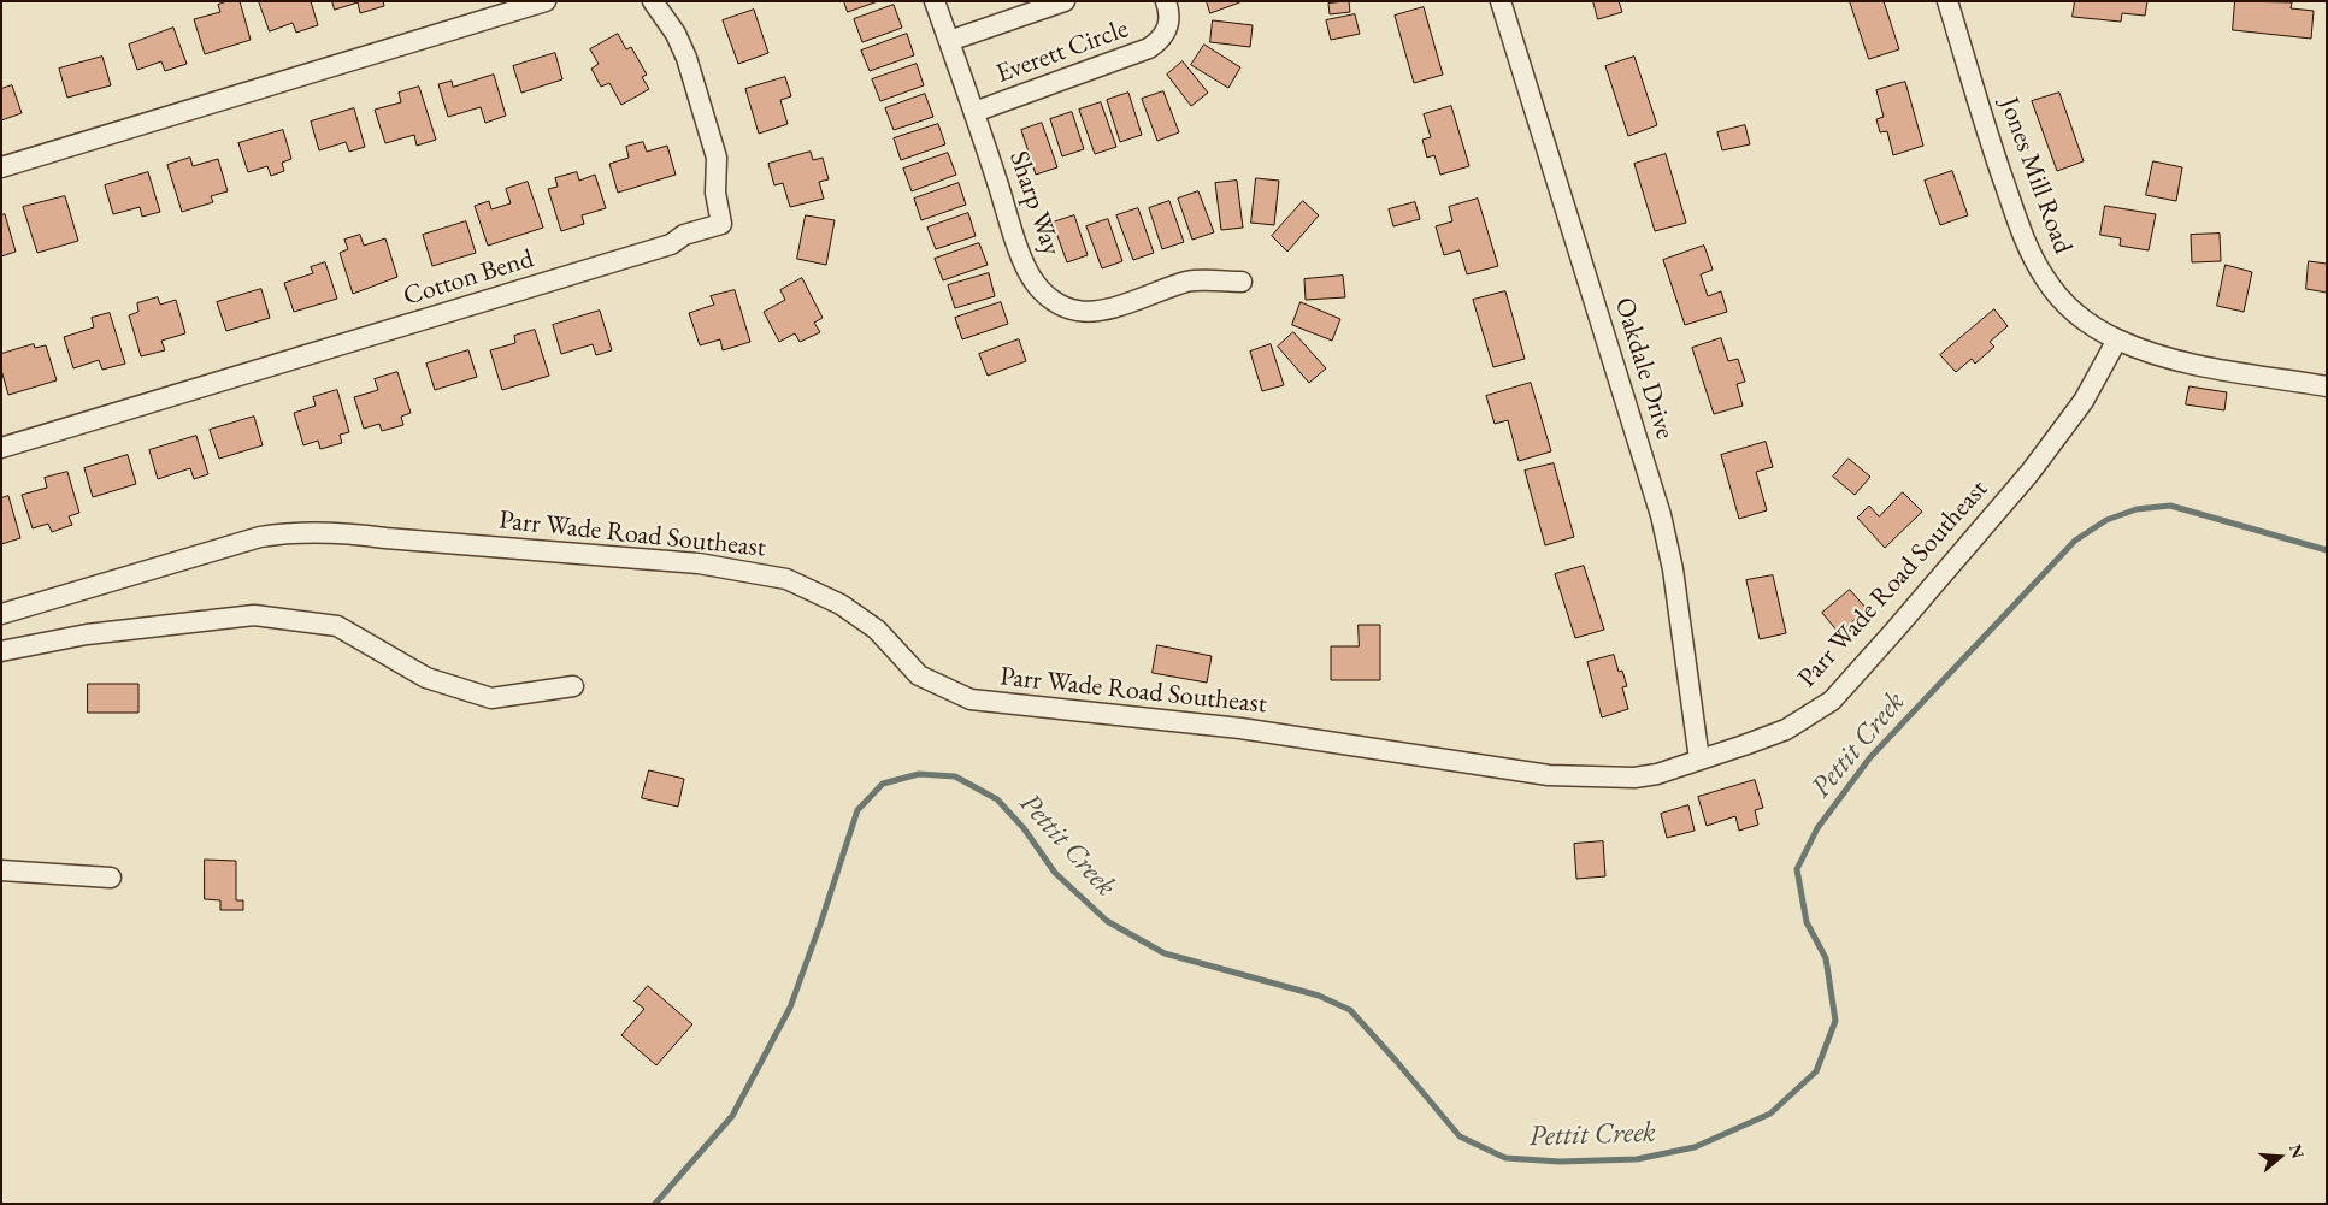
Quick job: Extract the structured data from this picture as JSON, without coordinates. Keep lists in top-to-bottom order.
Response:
{
  "streets": {
    "street": [
      "Everett Circle",
      "Jones Mill Road",
      "Sharp Way",
      "Cotton Bend",
      "Oakdale Drive",
      "Parr Wade Road Southeast"
    ]
  },
  "crossings": [
    ["Everett Circle", "Sharp Way"],
    ["Jones Mill Road", "Parr Wade Road Southeast"],
    ["Oakdale Drive", "Parr Wade Road Southeast"]
  ],
  "water": ["Pettit Creek"],
  "north": "right"
}
